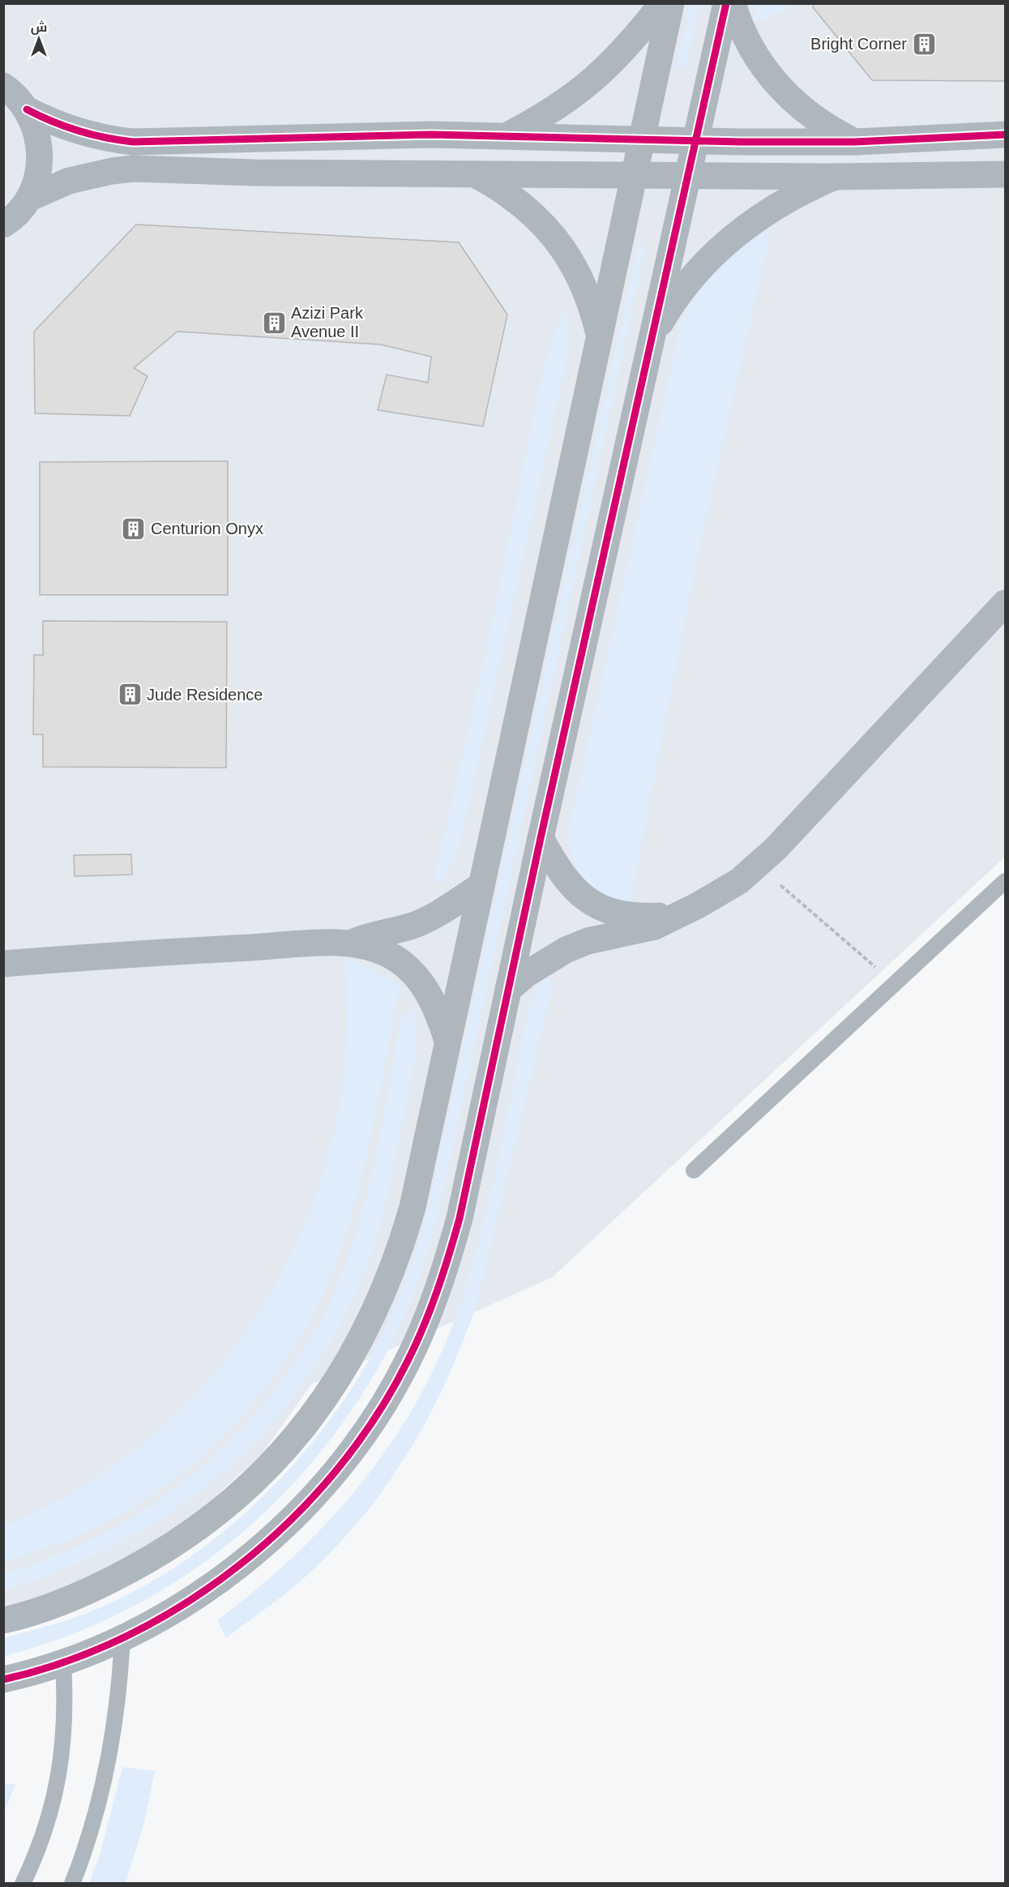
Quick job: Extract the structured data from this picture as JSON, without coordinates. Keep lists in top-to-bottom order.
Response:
{
  "places": {
    "building": [
      "Bright Corner",
      "Azizi Park Avenue II",
      "Centurion Onyx",
      "Jude Residence"
    ]
  },
  "north": "top"
}
